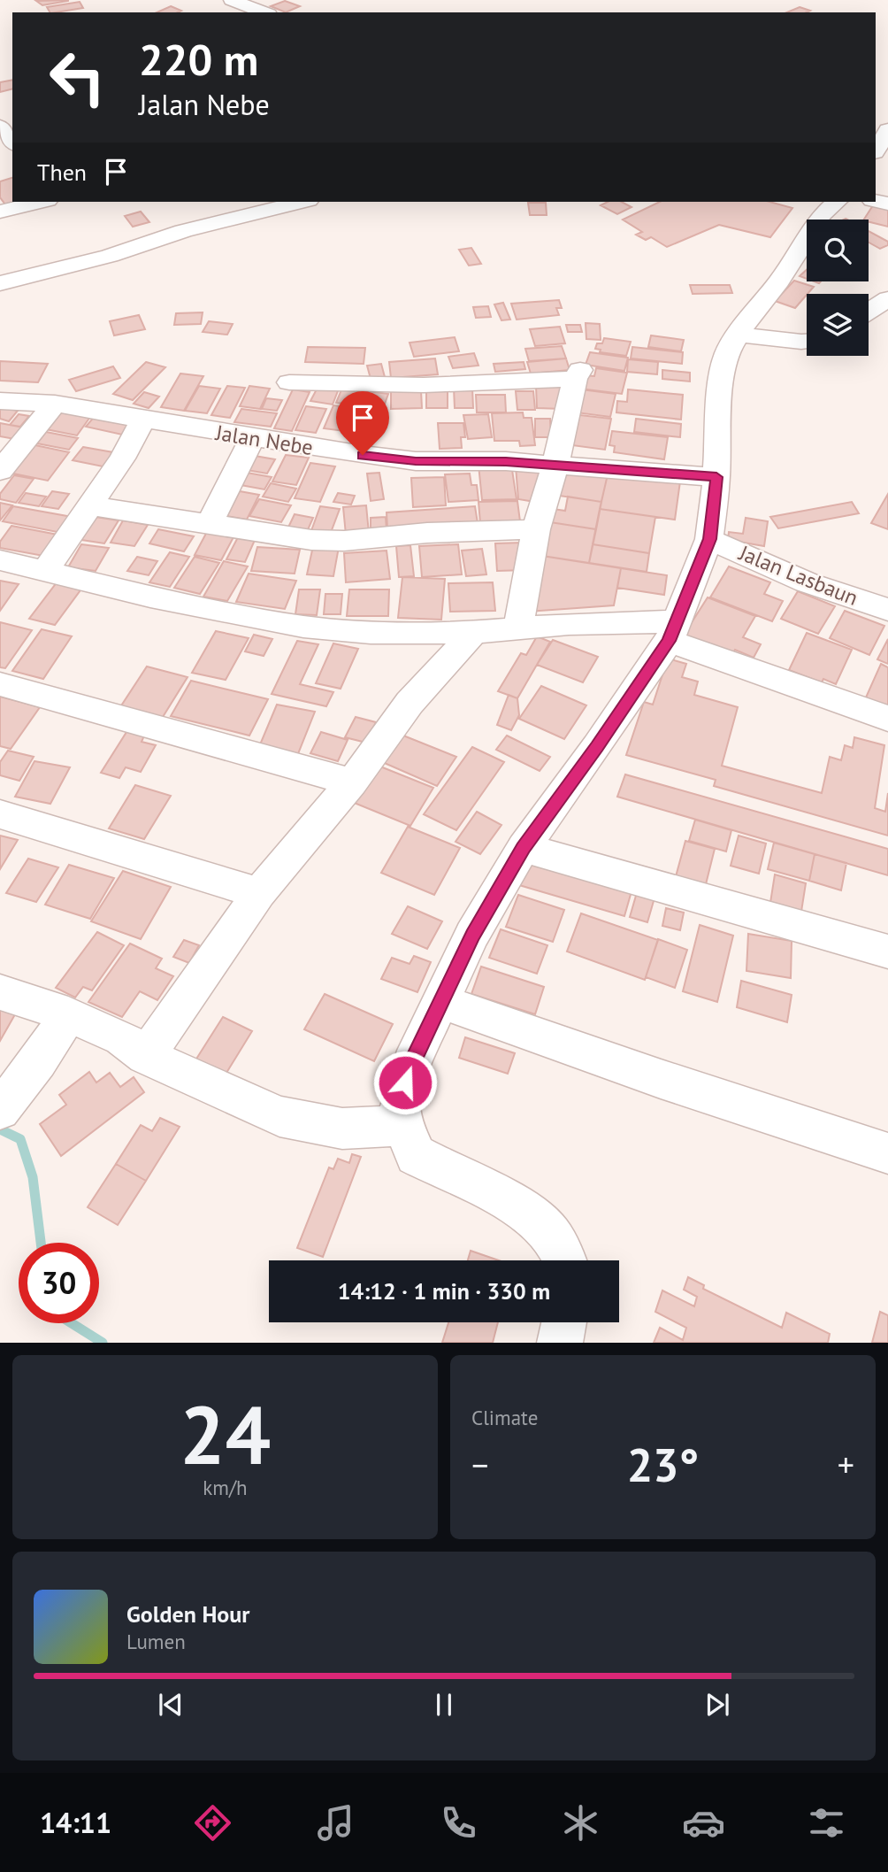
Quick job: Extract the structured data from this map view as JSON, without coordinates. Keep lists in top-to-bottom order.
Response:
{
  "streets": {
    "street": ["Jalan Nebe", "Jalan Lasbaun"]
  },
  "page": {
    "turn": ["220 m", "Jalan Nebe"],
    "then": "Then",
    "limit": "30",
    "trip": "14:12 · 1 min · 330 m",
    "tile": [
      ["24", "km/h"],
      "Climate"
    ],
    "heat": ["−", "23°", "+"],
    "song": ["Golden Hour", "Lumen"],
    "tabs": "14:11"
  }
}
